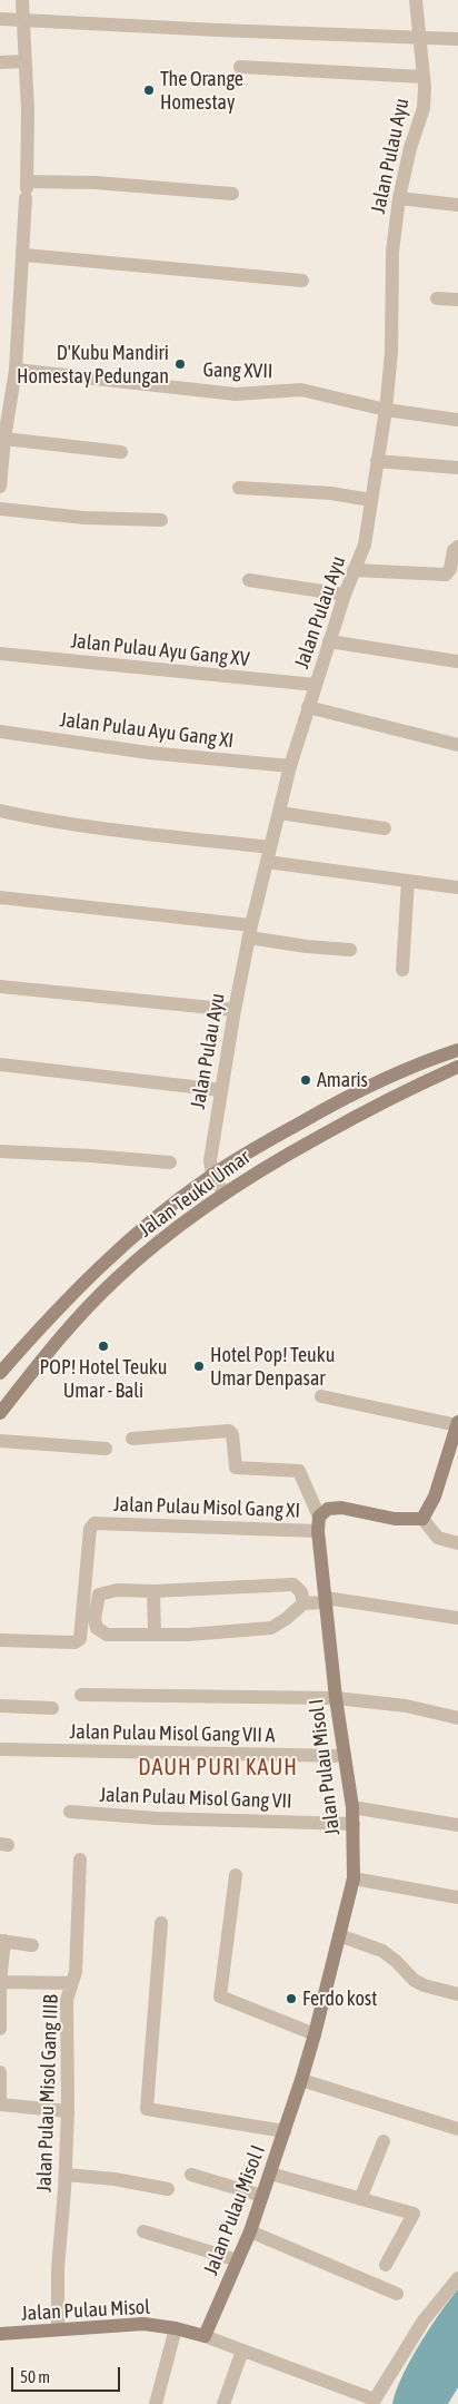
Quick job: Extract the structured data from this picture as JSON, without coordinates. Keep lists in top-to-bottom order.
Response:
{
  "streets": {
    "street": [
      "Jalan Pulau Ayu",
      "Gang XVII",
      "Jalan Pulau Ayu Gang XV",
      "Jalan Pulau Ayu Gang XI",
      "Jalan Teuku Umar",
      "Jalan Pulau Misol Gang XI",
      "Jalan Pulau Misol Gang VII A",
      "Jalan Pulau Misol I",
      "Jalan Pulau Misol Gang VII",
      "Jalan Pulau Misol Gang IIIB",
      "Jalan Pulau Misol"
    ]
  },
  "crossings": [
    ["Jalan Pulau Ayu", "Gang XVII"],
    ["Jalan Pulau Ayu", "Jalan Pulau Ayu Gang XV"],
    ["Jalan Pulau Ayu", "Jalan Pulau Ayu Gang XI"],
    ["Jalan Pulau Ayu", "Jalan Teuku Umar"],
    ["Jalan Pulau Misol Gang XI", "Jalan Pulau Misol I"],
    ["Jalan Pulau Misol Gang VII A", "Jalan Pulau Misol I"],
    ["Jalan Pulau Misol I", "Jalan Pulau Misol Gang VII"],
    ["Jalan Pulau Misol I", "Jalan Pulau Misol"],
    ["Jalan Pulau Misol Gang IIIB", "Jalan Pulau Misol"]
  ],
  "districts": ["DAUH PURI KAUH"],
  "places": [
    "The Orange Homestay",
    "D'Kubu Mandiri Homestay Pedungan",
    "Amaris",
    "POP! Hotel Teuku Umar - Bali",
    "Hotel Pop! Teuku Umar Denpasar",
    "Ferdo kost"
  ],
  "scale_bar": "50 m"
}
